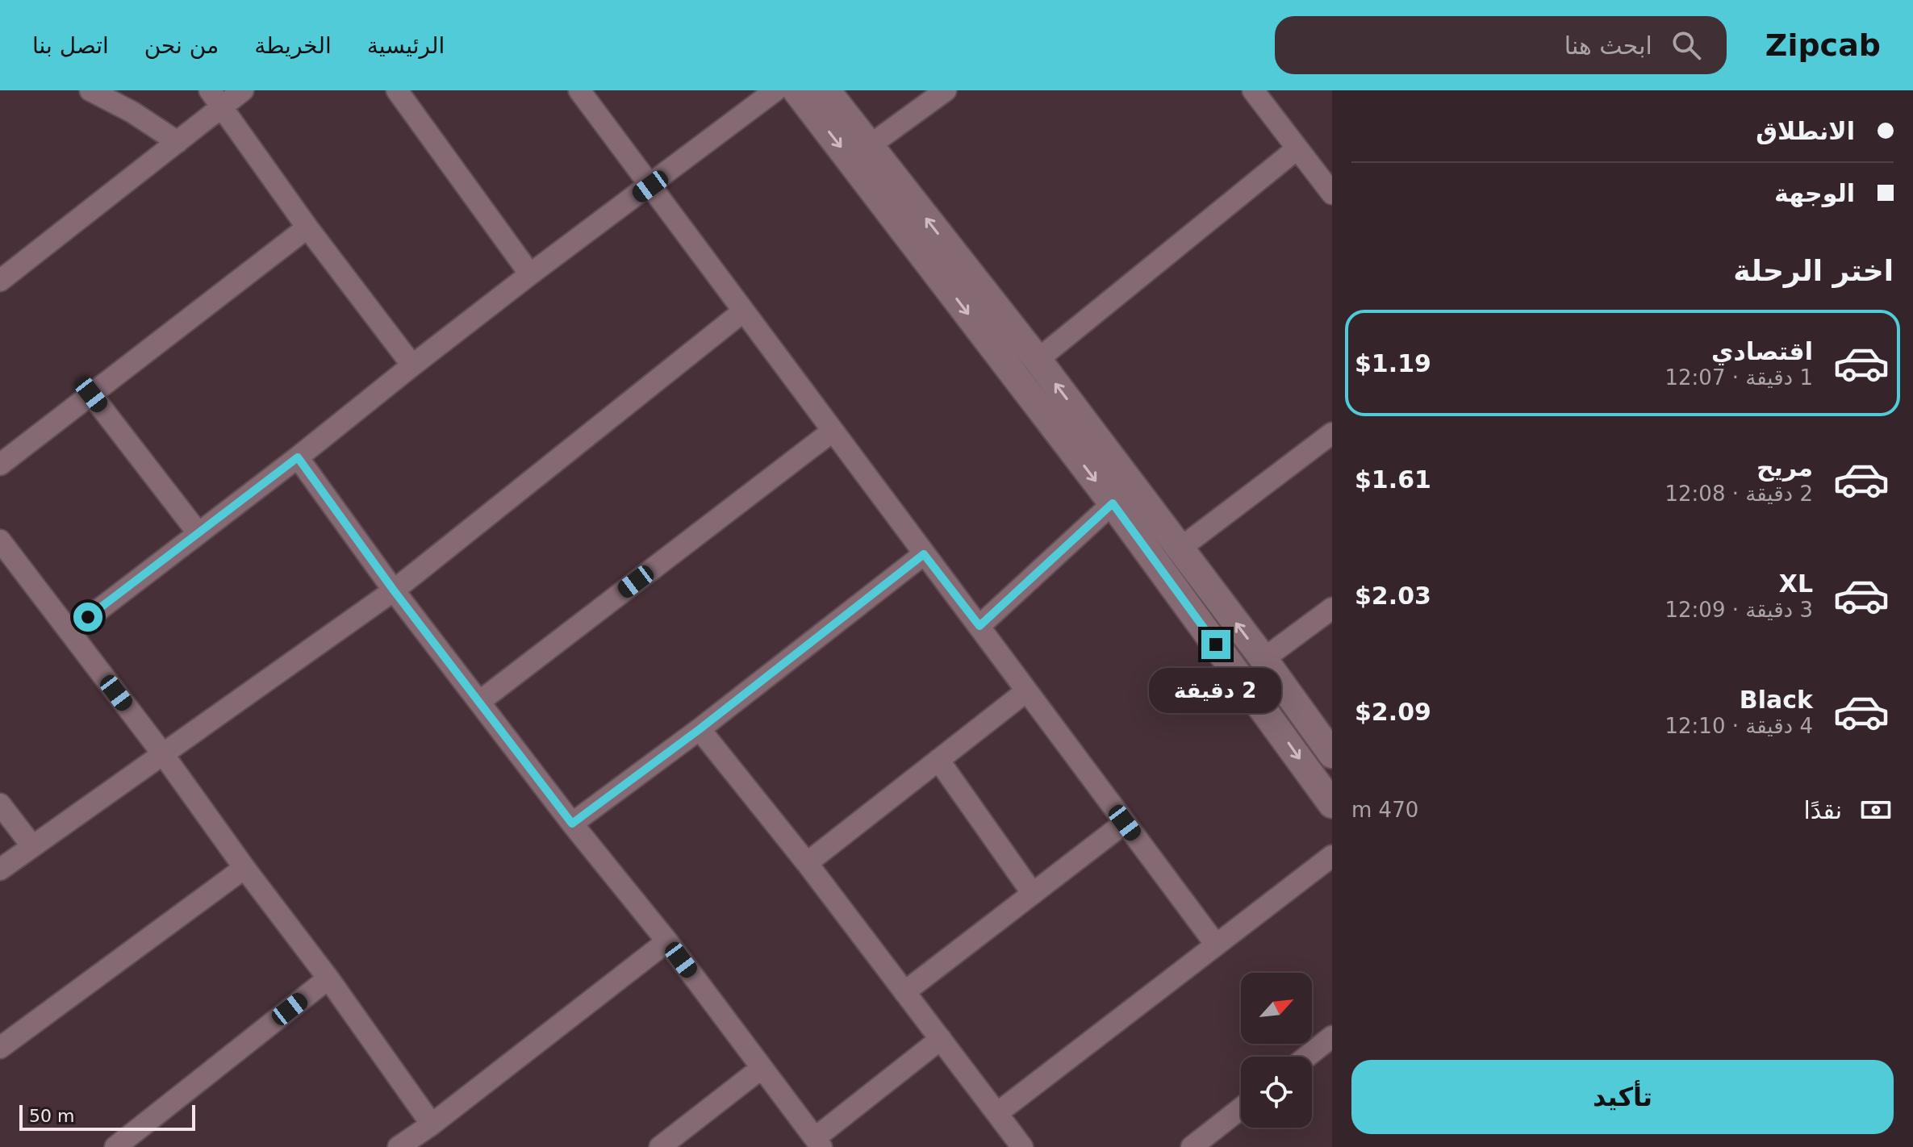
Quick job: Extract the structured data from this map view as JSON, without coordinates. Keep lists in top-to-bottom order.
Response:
{
  "scale_bar": "50 m",
  "north": "top right",
  "page": {
    "header": "Zipcab",
    "search": "ابحث هنا",
    "nav": [
      "الرئيسية",
      "الخريطة",
      "من نحن",
      "اتصل بنا"
    ],
    "banner": ["الانطلاق", "الوجهة"],
    "heading": "اختر الرحلة",
    "list": [
      {
        "name": "اقتصادي",
        "note": "1 دقيقة · 12:07",
        "value": "$1.19"
      },
      {
        "name": "مريح",
        "note": "2 دقيقة · 12:08",
        "value": "$1.61"
      },
      {
        "name": "XL",
        "note": "3 دقيقة · 12:09",
        "value": "$2.03"
      },
      {
        "name": "Black",
        "note": "4 دقيقة · 12:10",
        "value": "$2.09"
      }
    ],
    "bubble": "2 دقيقة",
    "pay": ["نقدًا", "470 m"],
    "buttons": "تأكيد",
    "scale": "50 m"
  }
}
